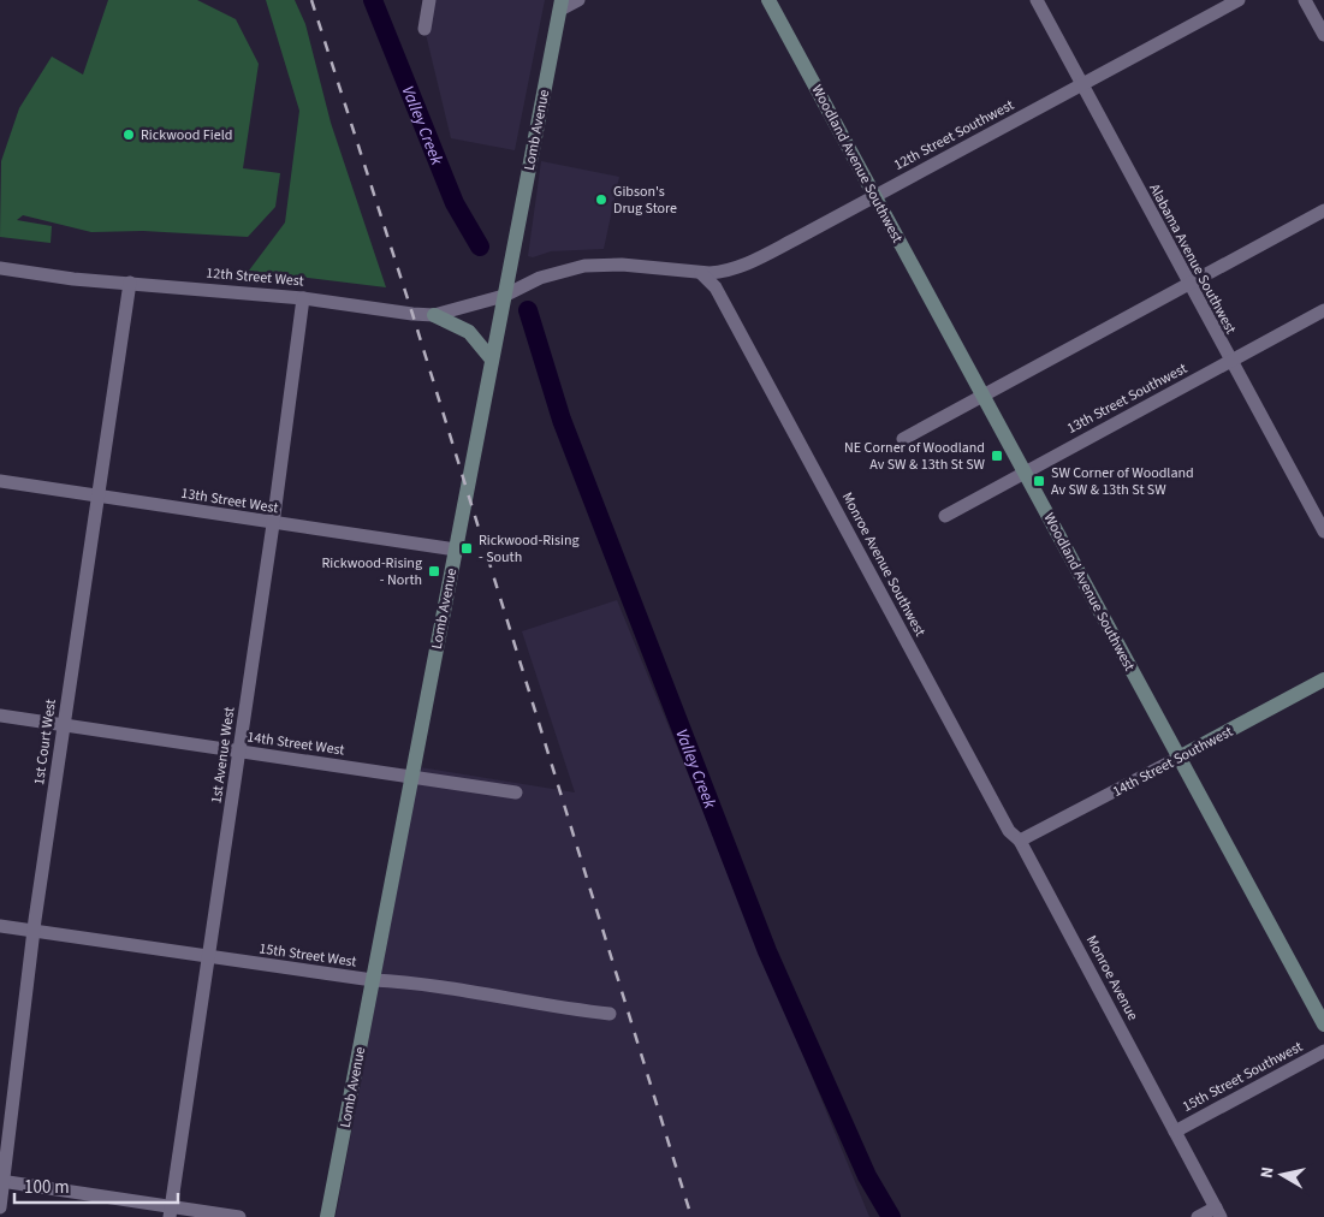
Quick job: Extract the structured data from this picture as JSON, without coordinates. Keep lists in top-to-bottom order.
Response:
{
  "streets": {
    "street": [
      "Lomb Avenue",
      "12th Street Southwest",
      "Woodland Avenue Southwest",
      "Alabama Avenue Southwest",
      "12th Street West",
      "13th Street Southwest",
      "13th Street West",
      "Monroe Avenue Southwest",
      "1st Court West",
      "14th Street West",
      "1st Avenue West",
      "14th Street Southwest",
      "15th Street West",
      "Monroe Avenue",
      "15th Street Southwest"
    ]
  },
  "crossings": [
    ["Lomb Avenue", "12th Street Southwest"],
    ["Lomb Avenue", "12th Street West"],
    ["Lomb Avenue", "13th Street West"],
    ["Lomb Avenue", "14th Street West"],
    ["Lomb Avenue", "15th Street West"],
    ["12th Street Southwest", "Woodland Avenue Southwest"],
    ["12th Street Southwest", "Alabama Avenue Southwest"],
    ["12th Street Southwest", "12th Street West"],
    ["12th Street Southwest", "Monroe Avenue Southwest"],
    ["Woodland Avenue Southwest", "13th Street Southwest"],
    ["Woodland Avenue Southwest", "14th Street Southwest"],
    ["Alabama Avenue Southwest", "13th Street Southwest"],
    ["12th Street West", "1st Court West"],
    ["12th Street West", "1st Avenue West"],
    ["13th Street West", "1st Court West"],
    ["13th Street West", "1st Avenue West"],
    ["Monroe Avenue Southwest", "14th Street Southwest"],
    ["Monroe Avenue Southwest", "Monroe Avenue"],
    ["1st Court West", "14th Street West"],
    ["1st Court West", "15th Street West"],
    ["14th Street West", "1st Avenue West"],
    ["1st Avenue West", "15th Street West"],
    ["14th Street Southwest", "Monroe Avenue"],
    ["Monroe Avenue", "15th Street Southwest"]
  ],
  "water": ["Valley Creek"],
  "places": {
    "other": ["Rickwood Field", "Gibson's Drug Store"],
    "transit": [
      "NE Corner of Woodland Av SW & 13th St SW",
      "SW Corner of Woodland Av SW & 13th St SW",
      "Rickwood-Rising - South",
      "Rickwood-Rising - North"
    ]
  },
  "scale_bar": "100 m",
  "north": "left"
}
